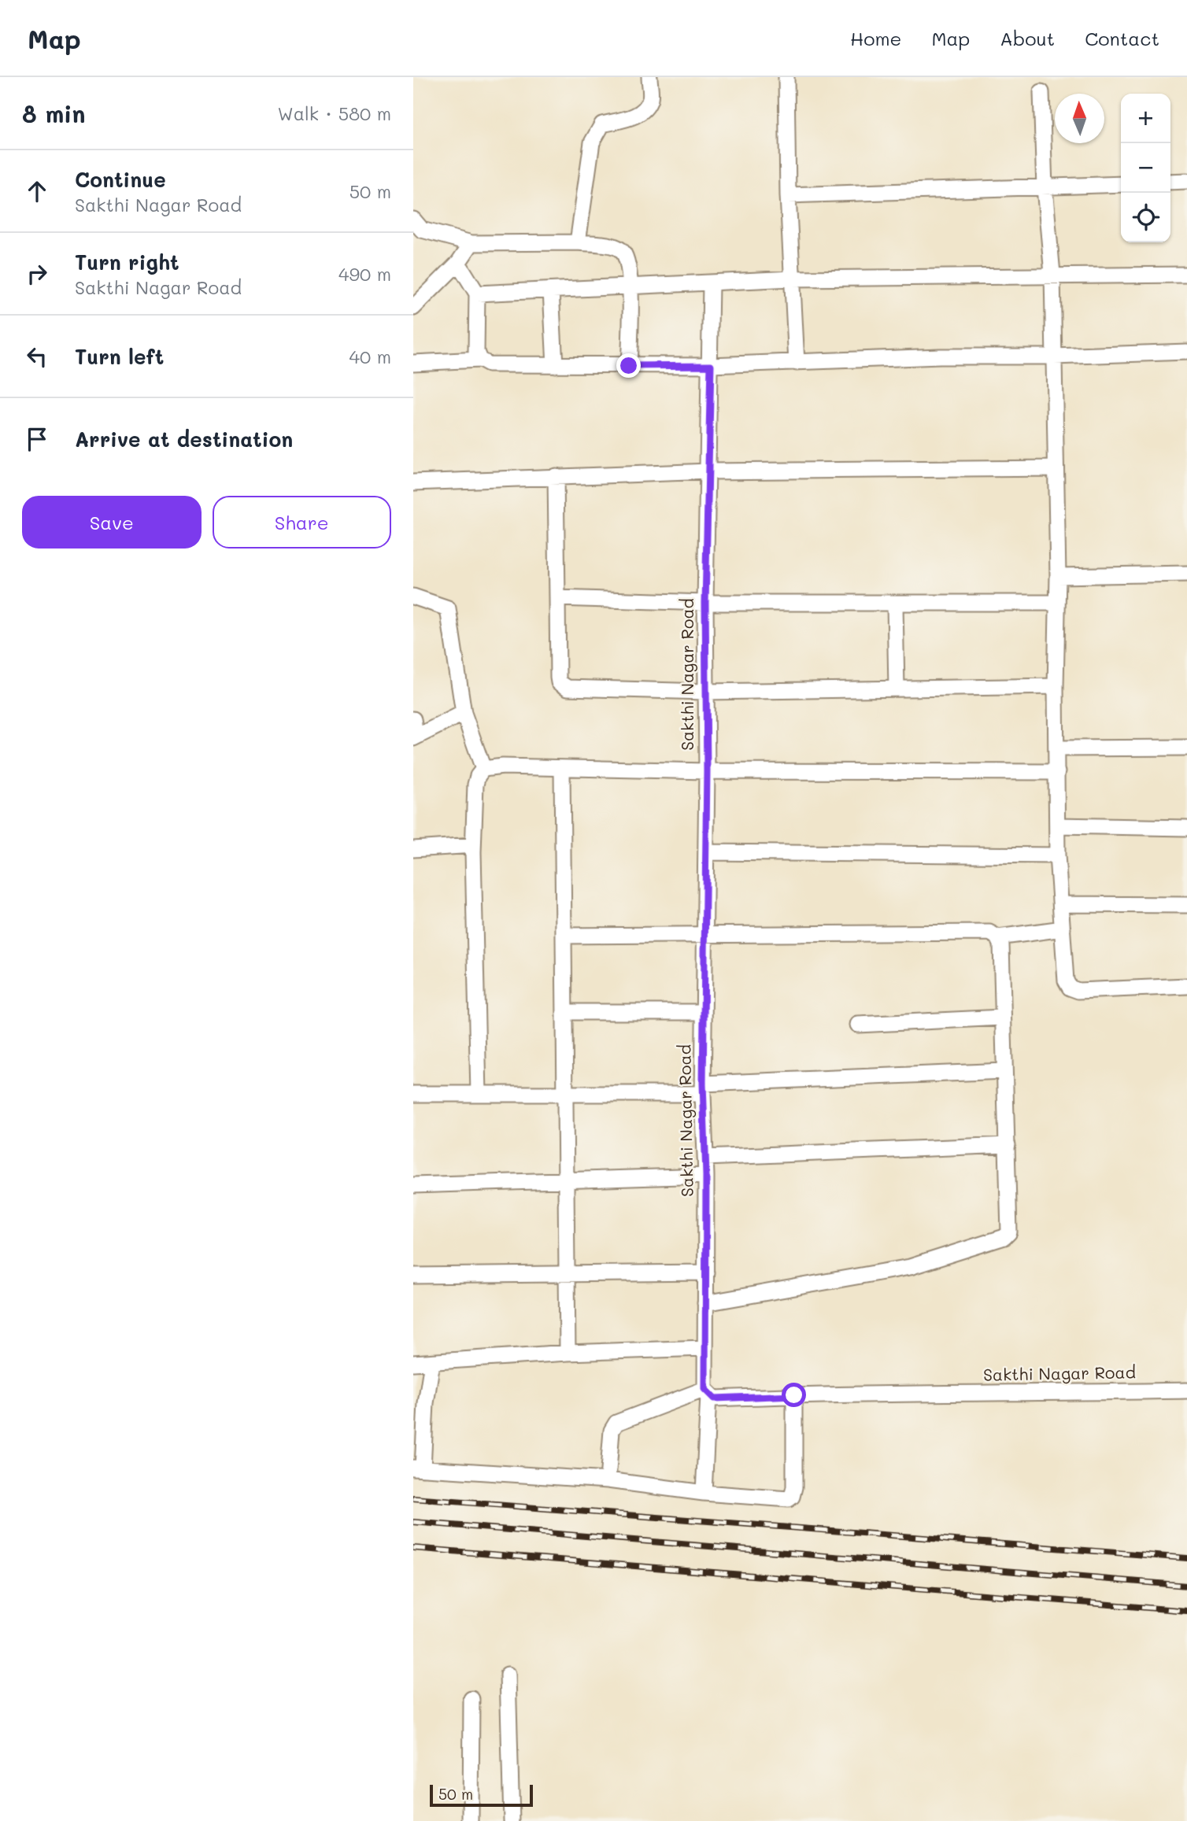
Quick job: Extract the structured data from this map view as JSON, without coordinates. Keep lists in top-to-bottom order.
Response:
{
  "streets": {
    "street": ["Sakthi Nagar Road"]
  },
  "scale_bar": "50 m",
  "north": "top",
  "page": {
    "header": "Map",
    "nav": [
      "Home",
      "Map",
      "About",
      "Contact"
    ],
    "heading": ["8 min", "Walk · 580 m"],
    "map_buttons": ["+", "−"],
    "list": [
      ["Continue", "Sakthi Nagar Road", "50 m"],
      ["Turn right", "Sakthi Nagar Road", "490 m"],
      ["Turn left", "40 m"],
      "Arrive at destination"
    ],
    "buttons": ["Save", "Share"],
    "scale": "50 m"
  }
}
